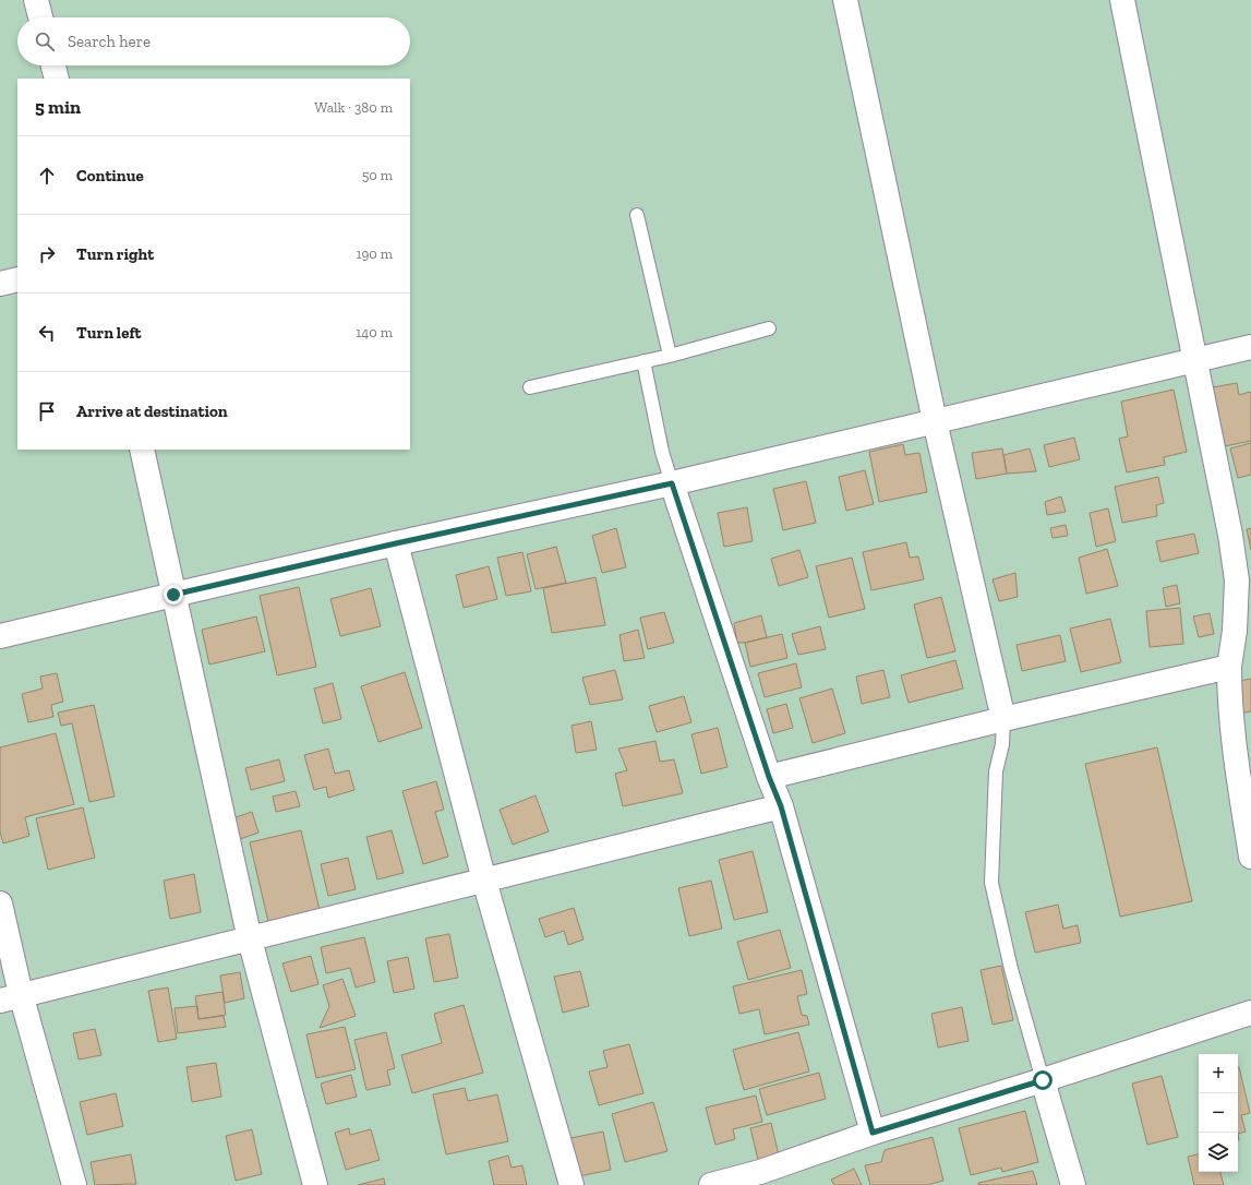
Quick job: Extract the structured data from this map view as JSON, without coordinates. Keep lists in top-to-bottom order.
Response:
{
  "page": {
    "search": "Search here",
    "heading": ["5 min", "Walk · 380 m"],
    "list": [
      ["Continue", "50 m"],
      ["Turn right", "190 m"],
      ["Turn left", "140 m"],
      "Arrive at destination"
    ],
    "map_buttons": ["+", "−"]
  }
}
